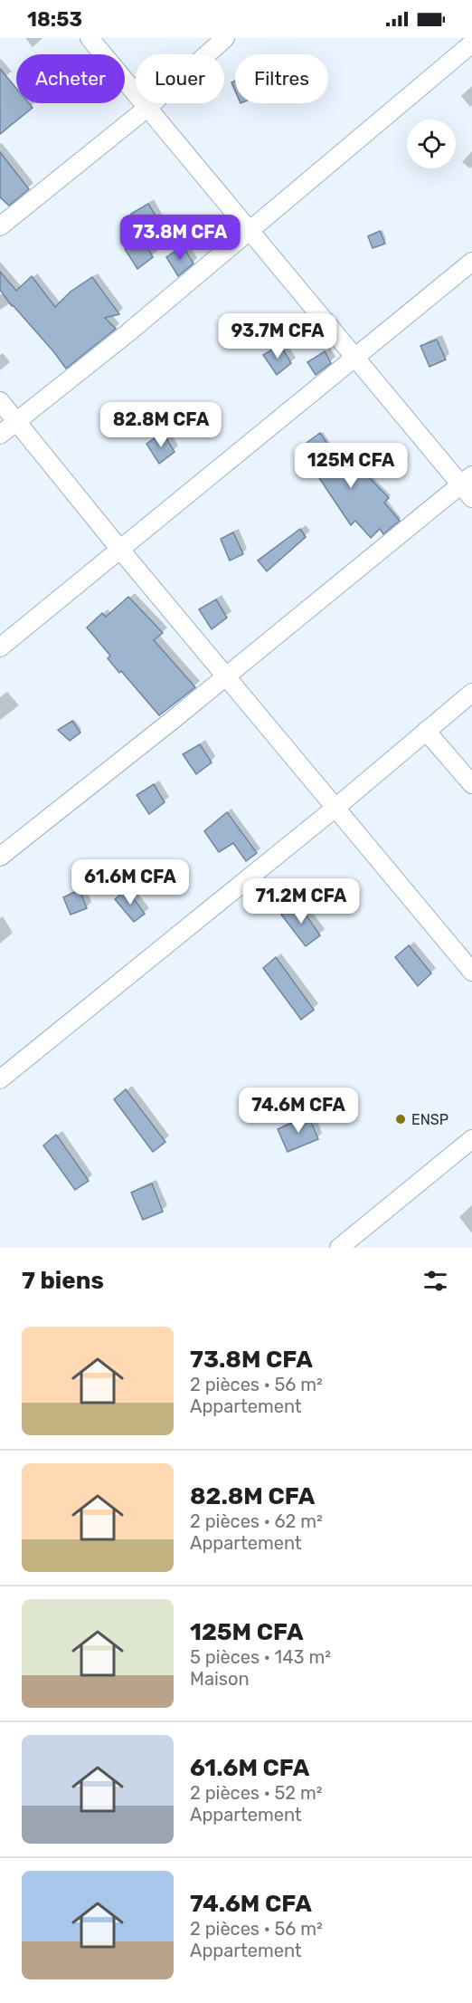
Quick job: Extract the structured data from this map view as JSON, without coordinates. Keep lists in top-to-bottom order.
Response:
{
  "places": ["ENSP"],
  "page": {
    "status": "18:53",
    "chip": ["Acheter", "Louer", "Filtres"],
    "price": [
      "73.8M CFA",
      "93.7M CFA",
      "82.8M CFA",
      "125M CFA",
      "61.6M CFA",
      "71.2M CFA",
      "74.6M CFA"
    ],
    "heading": "7 biens",
    "list": [
      {
        "name": "73.8M CFA",
        "note": "2 pièces · 56 m² · Appartement"
      },
      {
        "name": "82.8M CFA",
        "note": "2 pièces · 62 m² · Appartement"
      },
      {
        "name": "125M CFA",
        "note": "5 pièces · 143 m² · Maison"
      },
      {
        "name": "61.6M CFA",
        "note": "2 pièces · 52 m² · Appartement"
      },
      {
        "name": "74.6M CFA",
        "note": "2 pièces · 56 m² · Appartement"
      }
    ]
  }
}
